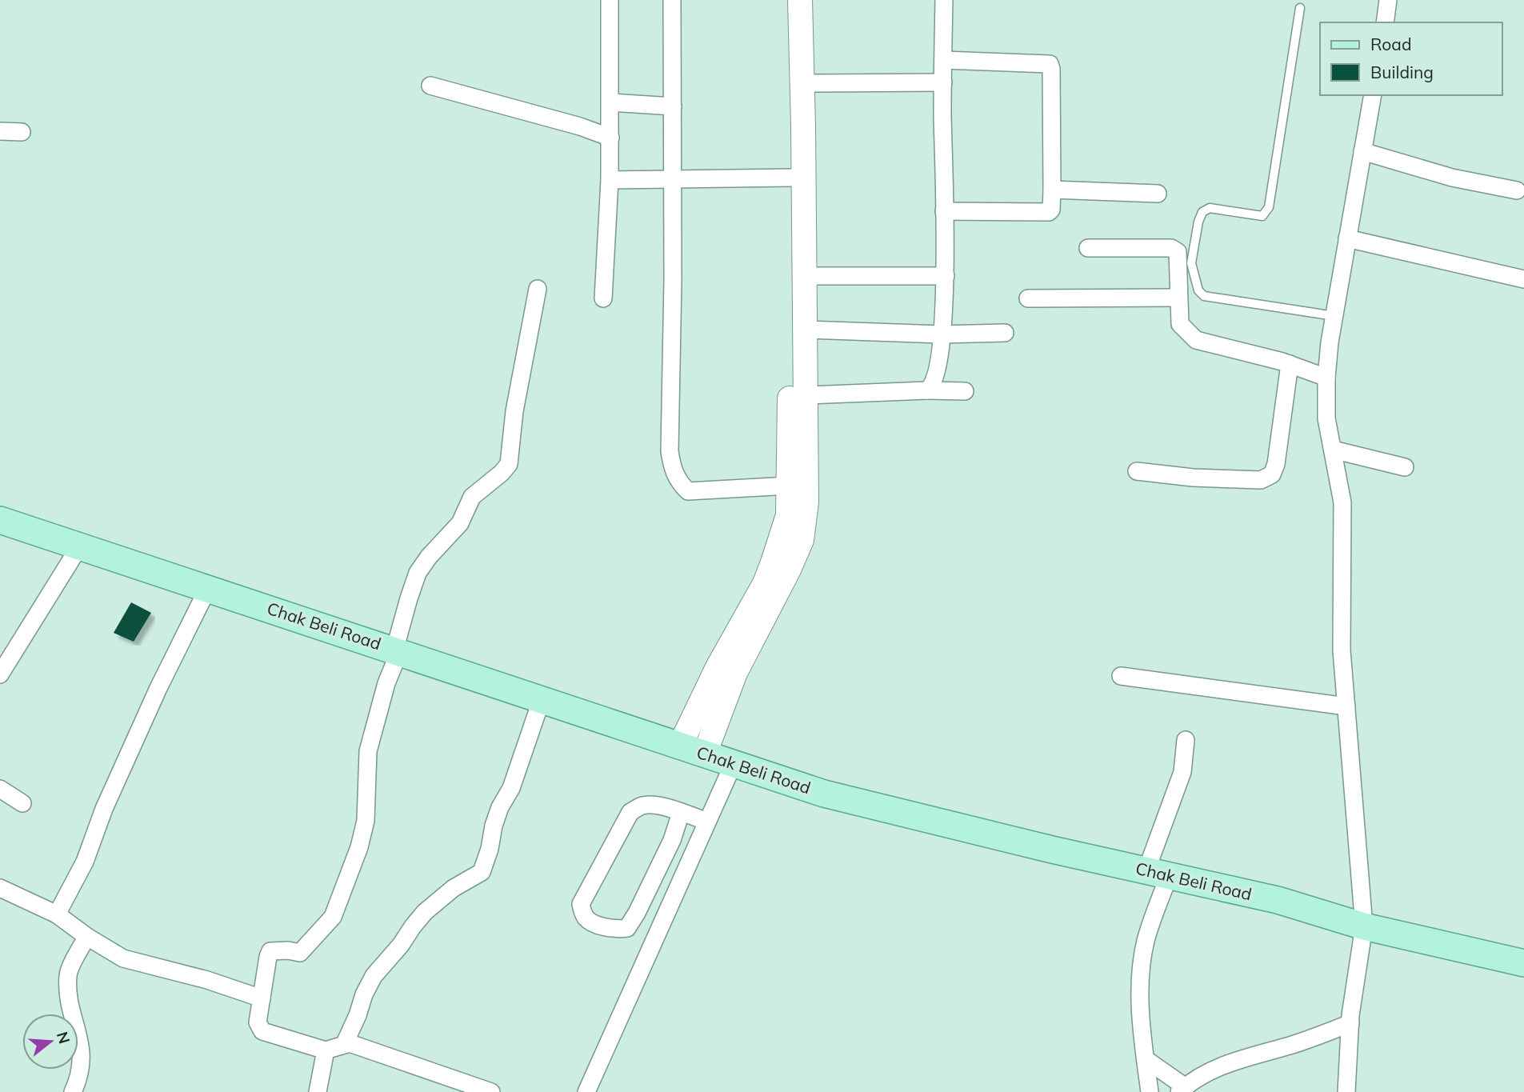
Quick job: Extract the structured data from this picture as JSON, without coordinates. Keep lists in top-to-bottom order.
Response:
{
  "streets": {
    "main road": ["Chak Beli Road"]
  },
  "legend": ["Road", "Building"],
  "north": "right"
}
